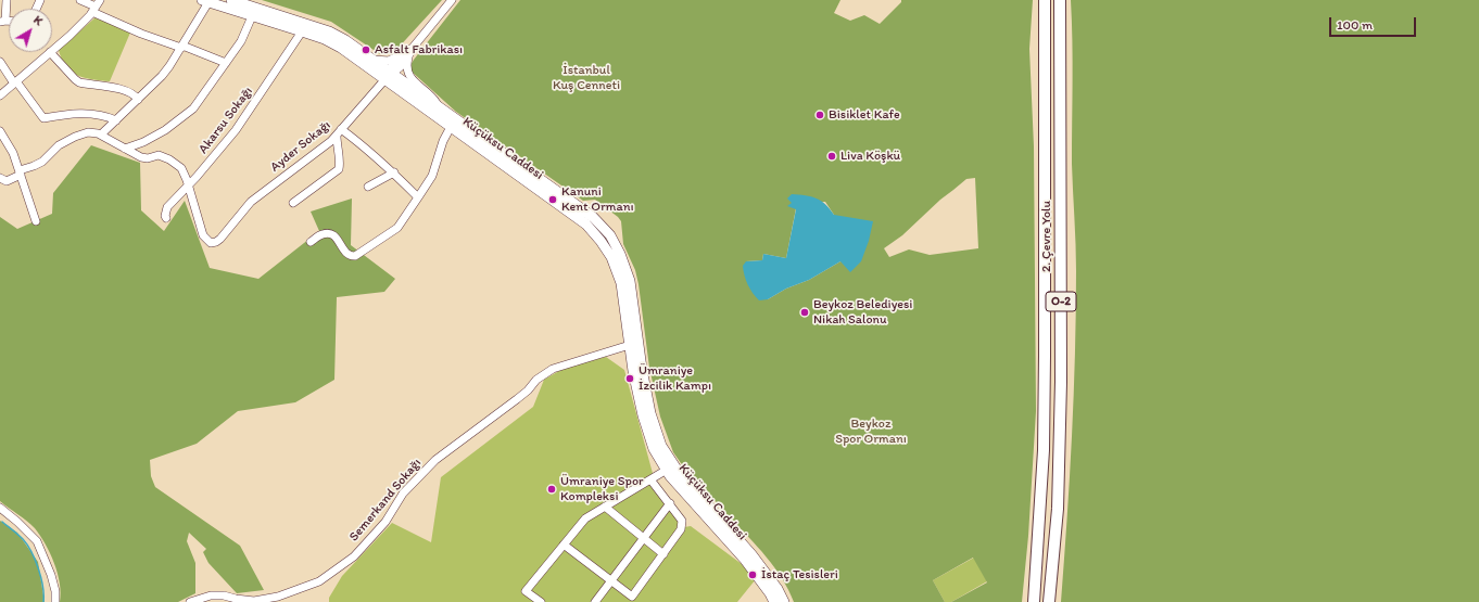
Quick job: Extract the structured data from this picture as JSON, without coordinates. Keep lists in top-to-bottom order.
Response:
{
  "streets": {
    "highway": ["2. Çevre Yolu", "O-2"],
    "main road": ["Küçüksu Caddesi"],
    "street": ["Akarsu Sokağı", "Ayder Sokağı", "Semerkand Sokağı"]
  },
  "crossings": [
    ["Akarsu Sokağı", "Ayder Sokağı"],
    ["Akarsu Sokağı", "Küçüksu Caddesi"],
    ["Ayder Sokağı", "Küçüksu Caddesi"],
    ["Küçüksu Caddesi", "Semerkand Sokağı"]
  ],
  "parks": ["İstanbul Kuş Cenneti", "Beykoz Spor Ormanı"],
  "places": [
    "Asfalt Fabrikası",
    "Bisiklet Kafe",
    "Liva Köşkü",
    "Kanuni Kent Ormanı",
    "Beykoz Belediyesi Nikah Salonu",
    "Ümraniye İzcilik Kampı",
    "Ümraniye Spor Kompleksi",
    "İstaç Tesisleri"
  ],
  "scale_bar": "100 m",
  "north": "top right"
}
